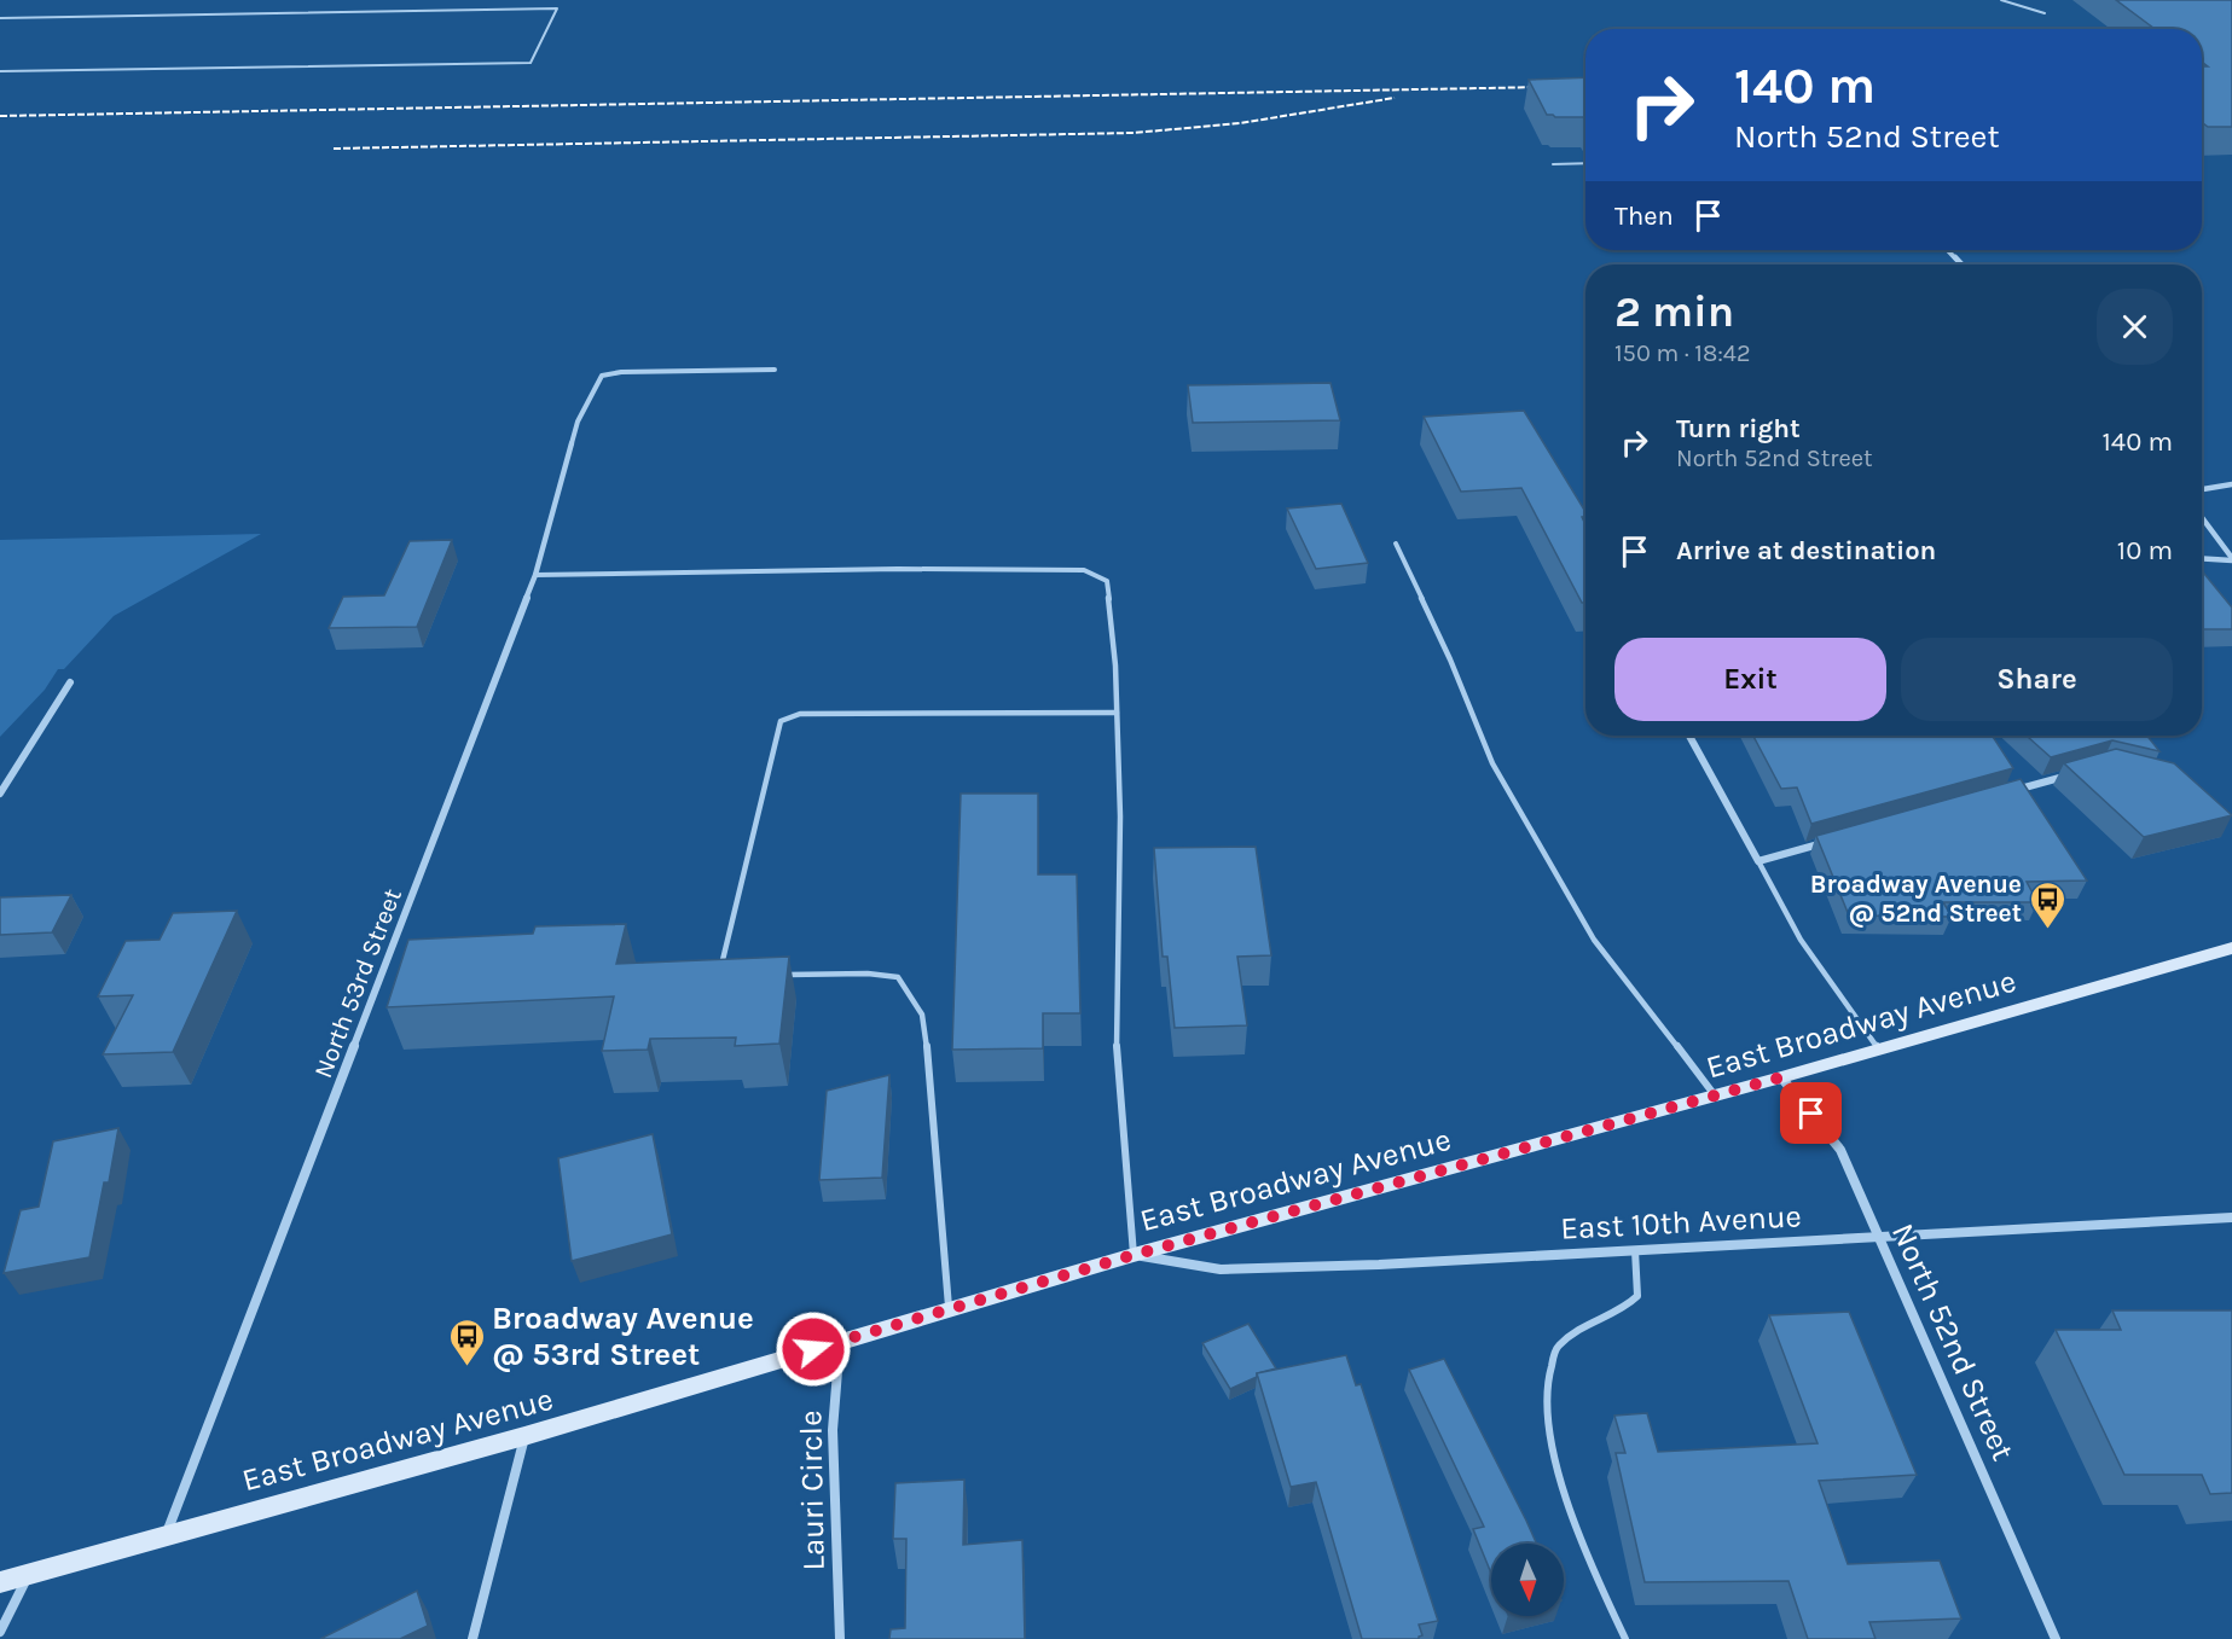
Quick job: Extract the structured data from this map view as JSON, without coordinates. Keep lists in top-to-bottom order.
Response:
{
  "streets": {
    "street": [
      "North 53rd Street",
      "East Broadway Avenue",
      "East 10th Avenue",
      "North 52nd Street",
      "Lauri Circle"
    ]
  },
  "crossings": [
    ["North 53rd Street", "East Broadway Avenue"],
    ["East Broadway Avenue", "East 10th Avenue"],
    ["East Broadway Avenue", "North 52nd Street"],
    ["East Broadway Avenue", "Lauri Circle"],
    ["East 10th Avenue", "North 52nd Street"]
  ],
  "places": {
    "bus stop": ["Broadway Avenue @ 52nd Street", "Broadway Avenue @ 53rd Street"]
  },
  "north": "bottom",
  "page": {
    "turn": ["140 m", "North 52nd Street"],
    "then": "Then",
    "heading": ["2 min", "150 m · 18:42"],
    "list": [
      {
        "name": "Turn right",
        "note": "North 52nd Street",
        "value": "140 m"
      },
      {
        "name": "Arrive at destination",
        "value": "10 m"
      }
    ],
    "buttons": ["Exit", "Share"]
  }
}
